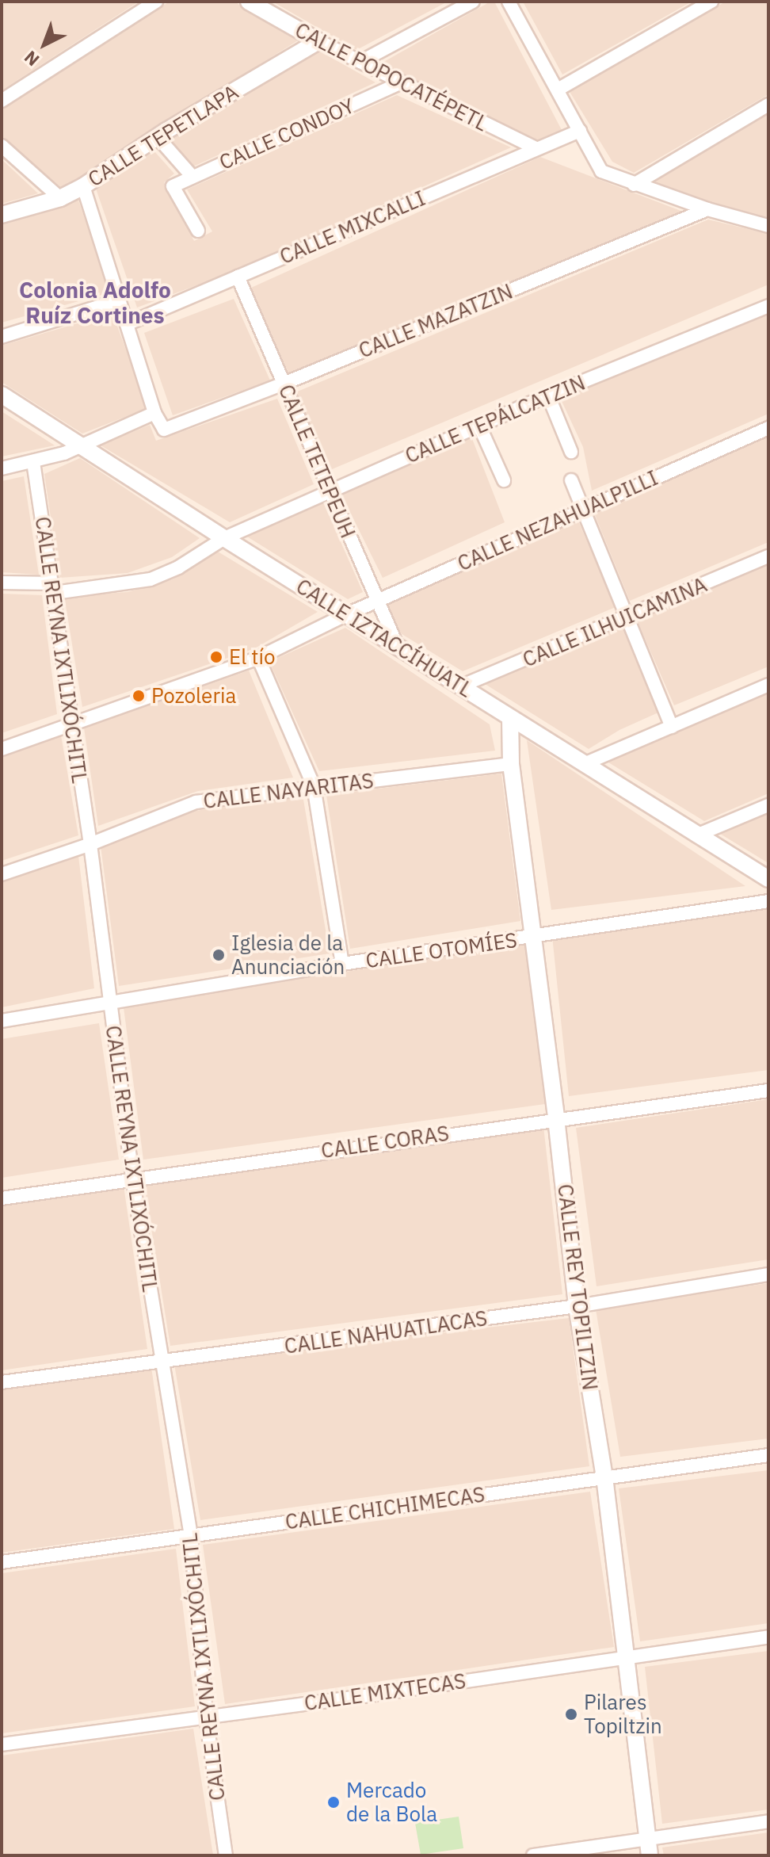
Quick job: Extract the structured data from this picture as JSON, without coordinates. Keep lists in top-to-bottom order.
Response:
{
  "streets": {
    "street": [
      "CALLE POPOCATÉPETL",
      "CALLE CONDOY",
      "CALLE TEPETLAPA",
      "CALLE MIXCALLI",
      "CALLE MAZATZIN",
      "CALLE TEPÁLCATZIN",
      "CALLE TETEPEUH",
      "CALLE NEZAHUALPILLI",
      "CALLE ILHUICAMINA",
      "CALLE IZTACCÍHUATL",
      "CALLE REYNA IXTLIXÓCHITL",
      "CALLE NAYARITAS",
      "CALLE OTOMÍES",
      "CALLE CORAS",
      "CALLE REY TOPILTZIN",
      "CALLE NAHUATLACAS",
      "CALLE CHICHIMECAS",
      "CALLE MIXTECAS"
    ]
  },
  "crossings": [
    ["CALLE POPOCATÉPETL", "CALLE CONDOY"],
    ["CALLE POPOCATÉPETL", "CALLE TEPETLAPA"],
    ["CALLE POPOCATÉPETL", "CALLE MIXCALLI"],
    ["CALLE MIXCALLI", "CALLE TETEPEUH"],
    ["CALLE MAZATZIN", "CALLE TETEPEUH"],
    ["CALLE TEPÁLCATZIN", "CALLE TETEPEUH"],
    ["CALLE TEPÁLCATZIN", "CALLE IZTACCÍHUATL"],
    ["CALLE TEPÁLCATZIN", "CALLE REYNA IXTLIXÓCHITL"],
    ["CALLE TETEPEUH", "CALLE NEZAHUALPILLI"],
    ["CALLE TETEPEUH", "CALLE IZTACCÍHUATL"],
    ["CALLE NEZAHUALPILLI", "CALLE IZTACCÍHUATL"],
    ["CALLE NEZAHUALPILLI", "CALLE REYNA IXTLIXÓCHITL"],
    ["CALLE ILHUICAMINA", "CALLE IZTACCÍHUATL"],
    ["CALLE IZTACCÍHUATL", "CALLE REY TOPILTZIN"],
    ["CALLE REYNA IXTLIXÓCHITL", "CALLE NAYARITAS"],
    ["CALLE REYNA IXTLIXÓCHITL", "CALLE OTOMÍES"],
    ["CALLE REYNA IXTLIXÓCHITL", "CALLE CORAS"],
    ["CALLE REYNA IXTLIXÓCHITL", "CALLE NAHUATLACAS"],
    ["CALLE REYNA IXTLIXÓCHITL", "CALLE CHICHIMECAS"],
    ["CALLE REYNA IXTLIXÓCHITL", "CALLE MIXTECAS"],
    ["CALLE NAYARITAS", "CALLE REY TOPILTZIN"],
    ["CALLE OTOMÍES", "CALLE REY TOPILTZIN"],
    ["CALLE CORAS", "CALLE REY TOPILTZIN"],
    ["CALLE REY TOPILTZIN", "CALLE NAHUATLACAS"],
    ["CALLE REY TOPILTZIN", "CALLE CHICHIMECAS"],
    ["CALLE REY TOPILTZIN", "CALLE MIXTECAS"]
  ],
  "districts": ["Colonia Adolfo Ruíz Cortines"],
  "places": [
    "El tío",
    "Pozoleria",
    "Iglesia de la Anunciación",
    "Pilares Topiltzin",
    "Mercado de la Bola"
  ],
  "north": "bottom left"
}
